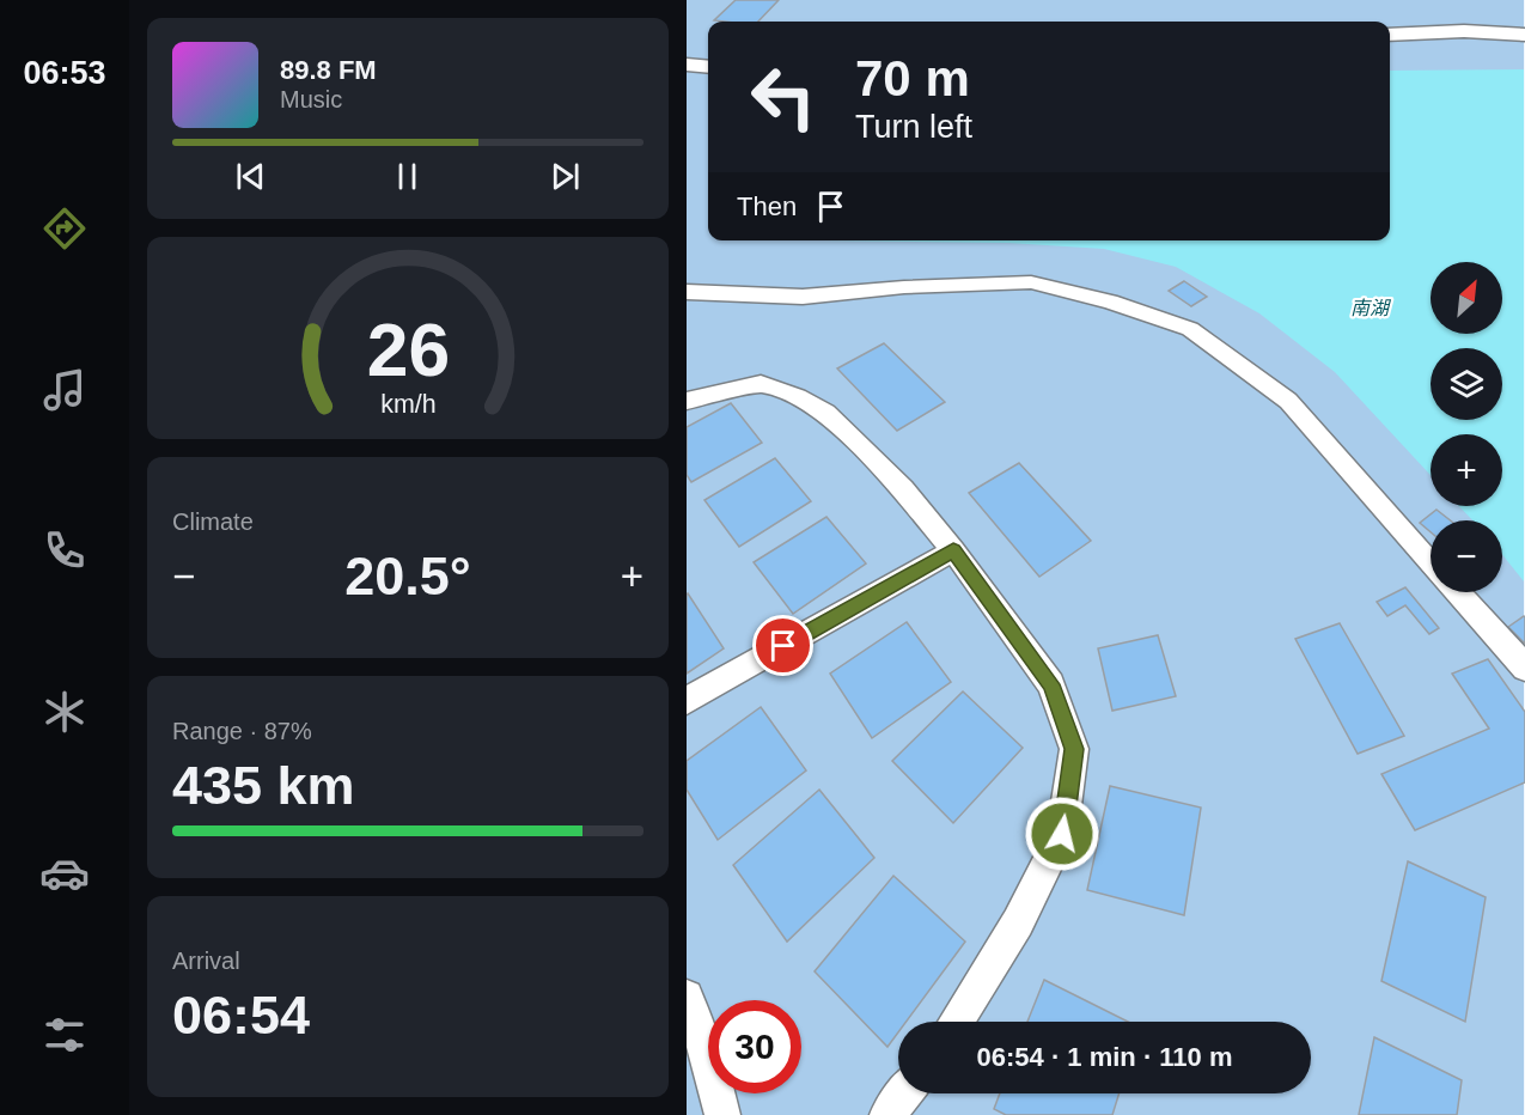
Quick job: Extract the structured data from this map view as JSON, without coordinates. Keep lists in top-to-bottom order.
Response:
{
  "water": ["南湖"],
  "north": "top right",
  "page": {
    "tabs": "06:53",
    "turn": ["70 m", "Turn left"],
    "song": ["89.8 FM", "Music"],
    "then": "Then",
    "map_buttons": ["+", "−"],
    "tile": [
      "Climate",
      ["Range · 87%", "435 km"],
      ["Arrival", "06:54"]
    ],
    "heat": ["−", "20.5°", "+"],
    "limit": "30",
    "trip": "06:54 · 1 min · 110 m",
    "gauge": ["26", "km/h"]
  }
}
